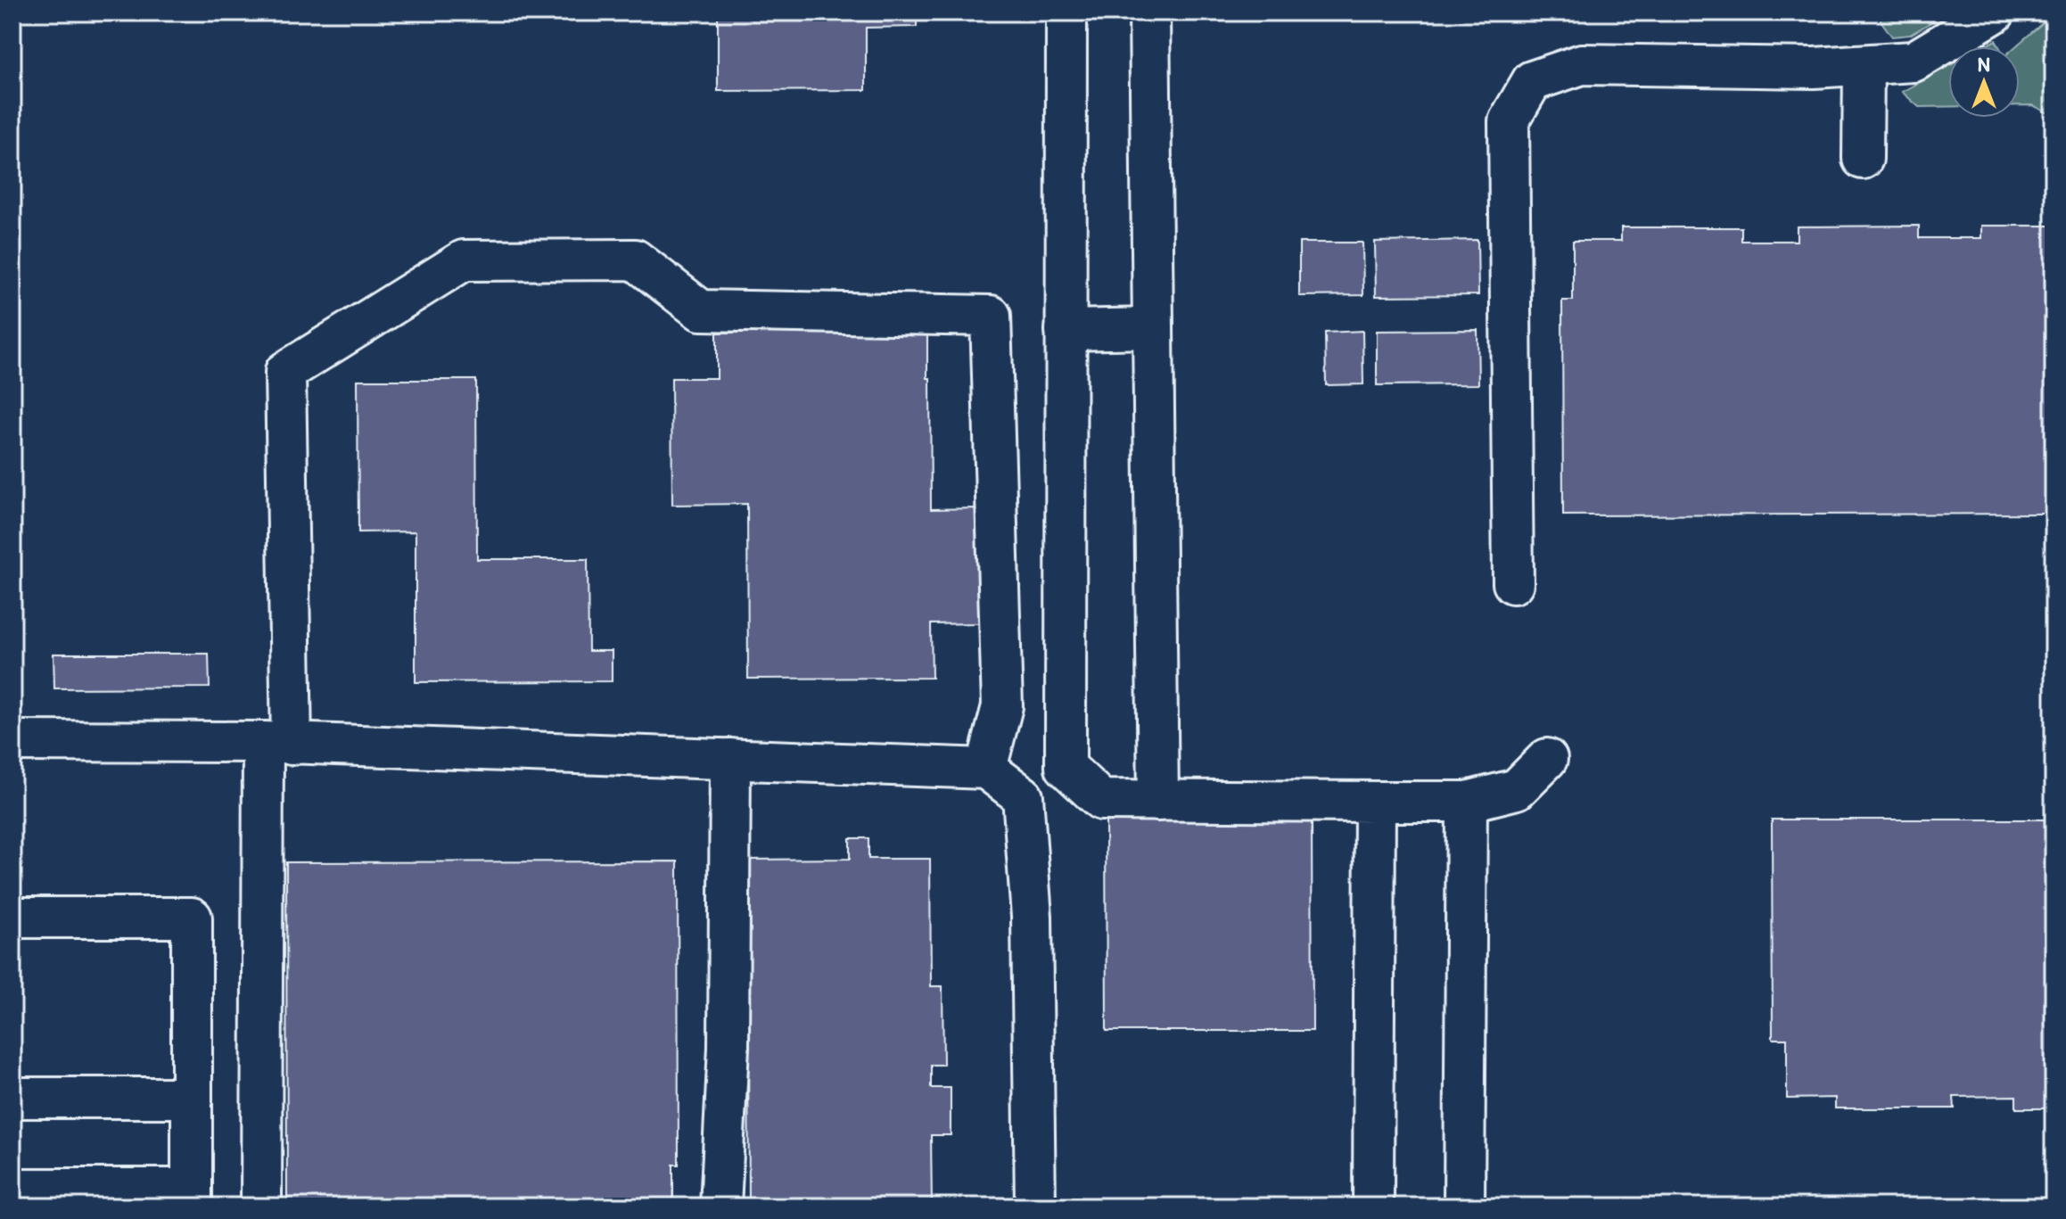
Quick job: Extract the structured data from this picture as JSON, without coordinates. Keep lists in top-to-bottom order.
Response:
{
  "north": "top"
}
